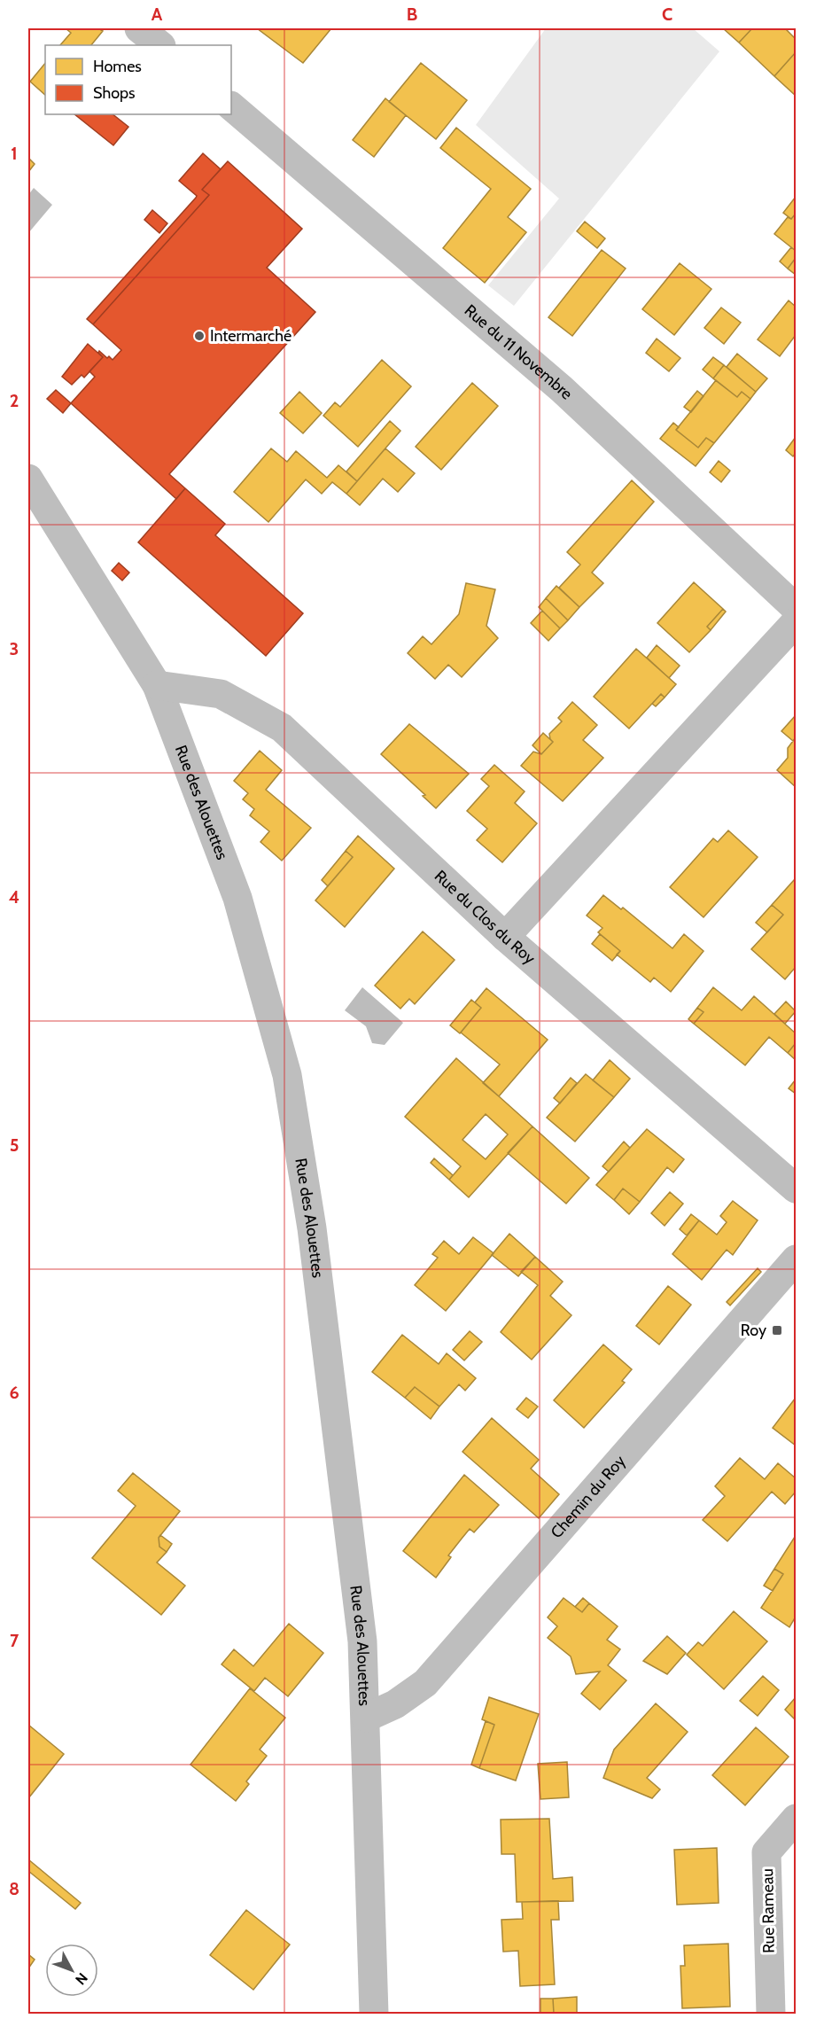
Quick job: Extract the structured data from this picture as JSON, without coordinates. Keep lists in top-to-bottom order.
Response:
{
  "streets": {
    "street": [
      "Rue du 11 Novembre",
      "Rue des Alouettes",
      "Rue du Clos du Roy",
      "Chemin du Roy",
      "Rue Rameau"
    ]
  },
  "crossings": [
    ["Rue des Alouettes", "Rue du Clos du Roy"],
    ["Rue des Alouettes", "Chemin du Roy"]
  ],
  "places": {
    "other": ["Intermarché"],
    "transit": ["Roy"]
  },
  "legend": ["Homes", "Shops"],
  "north": "bottom right",
  "grid": {
    "columns": ["A", "B", "C"],
    "rows": [
      "1",
      "2",
      "3",
      "4",
      "5",
      "6",
      "7",
      "8"
    ]
  }
}
